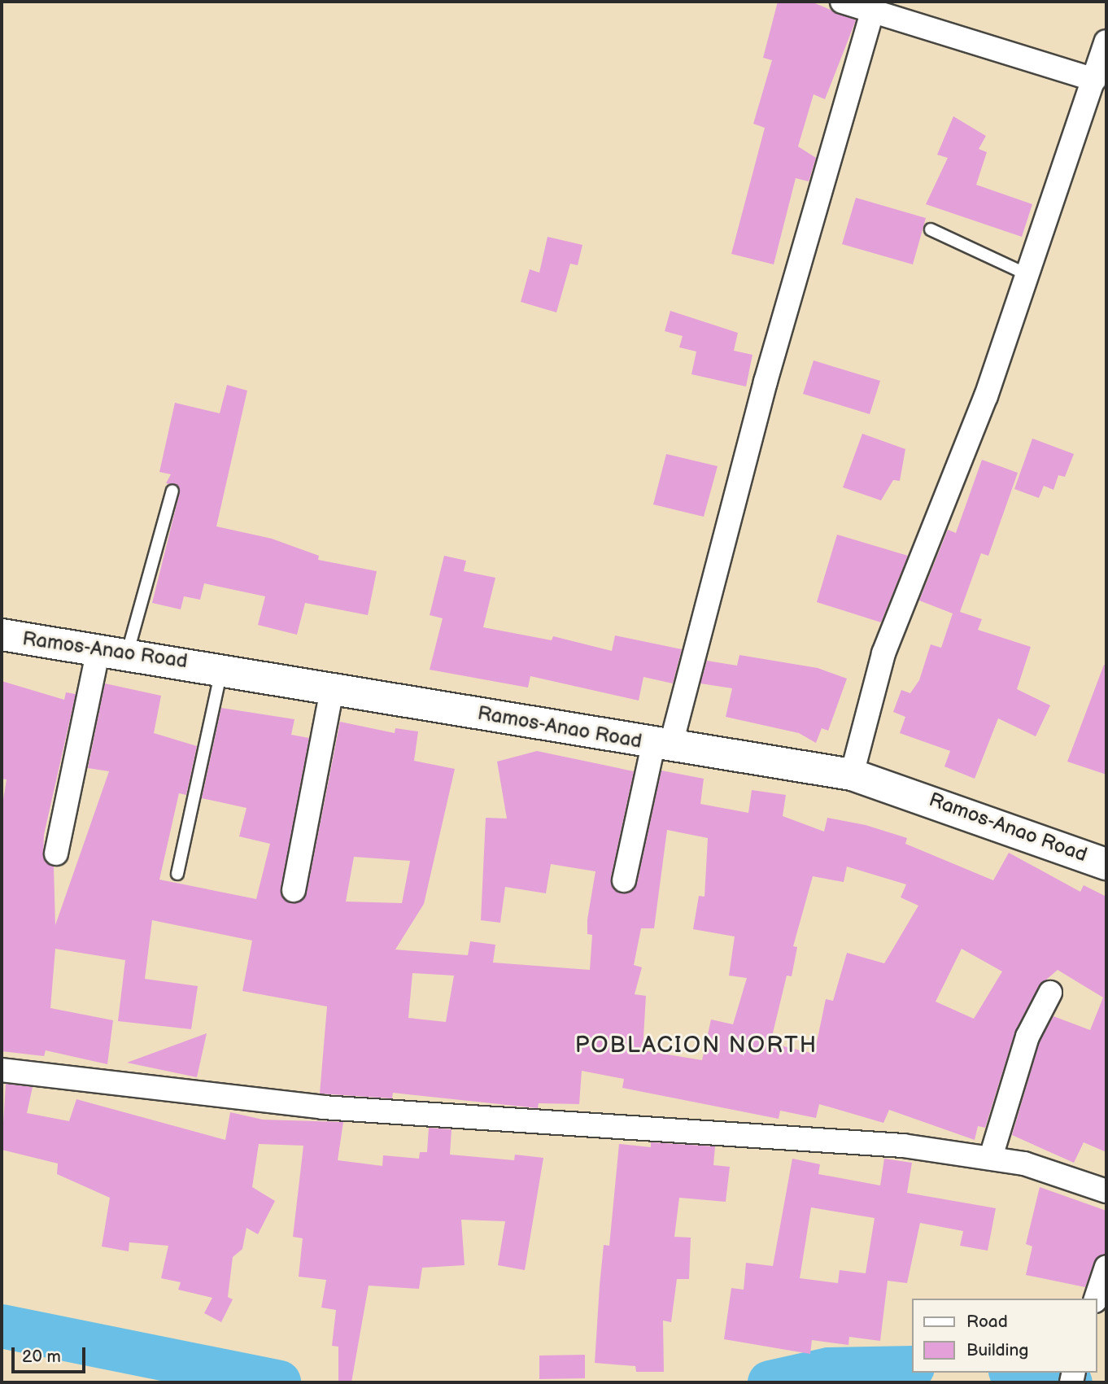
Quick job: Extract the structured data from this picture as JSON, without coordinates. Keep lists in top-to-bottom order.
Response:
{
  "streets": {
    "main road": ["Ramos-Anao Road"]
  },
  "districts": ["POBLACION NORTH"],
  "legend": ["Road", "Building"],
  "scale_bar": "20 m"
}
